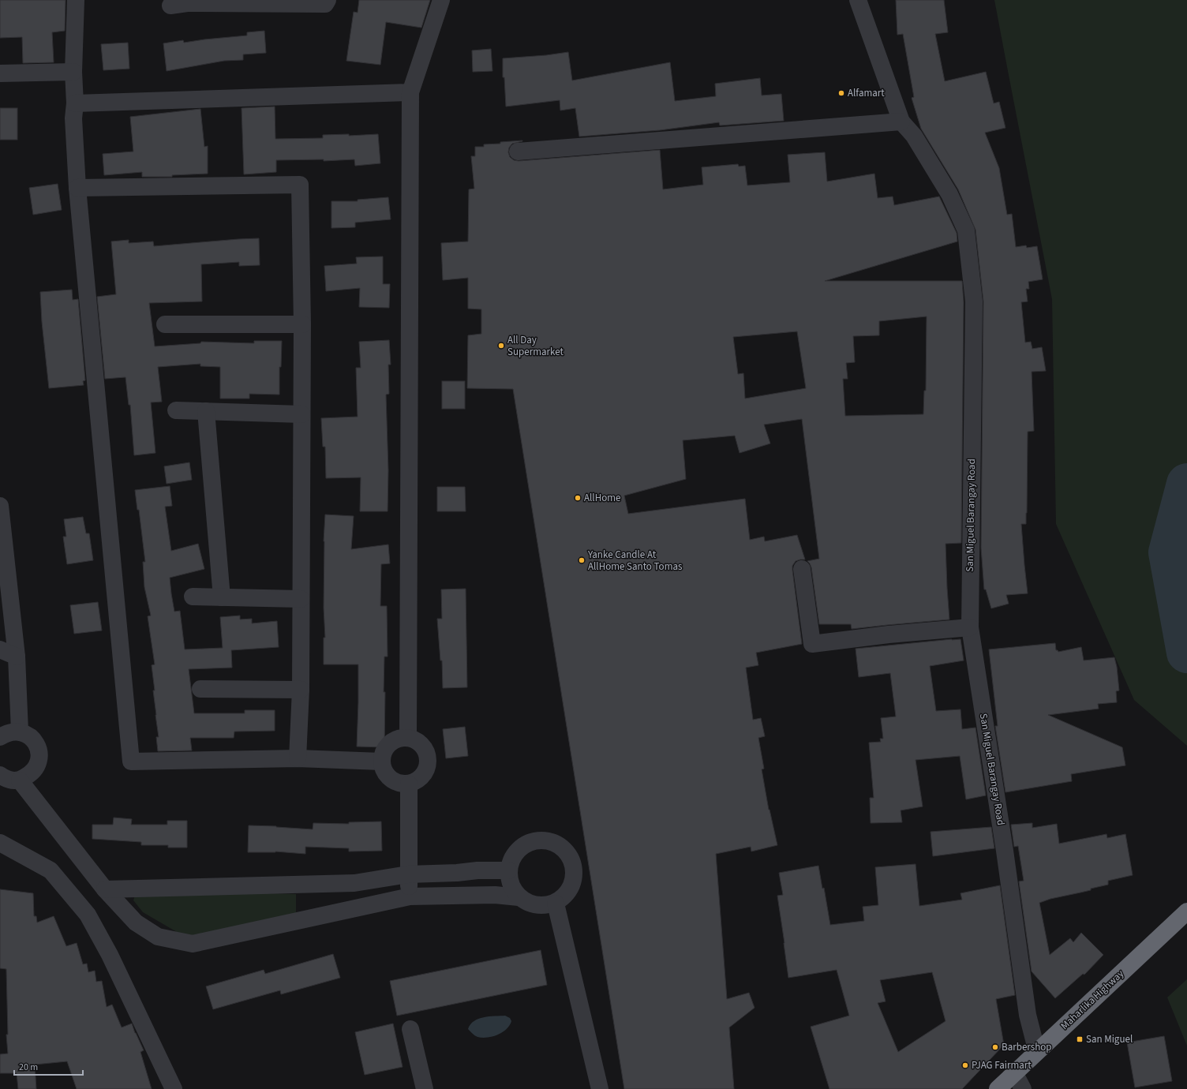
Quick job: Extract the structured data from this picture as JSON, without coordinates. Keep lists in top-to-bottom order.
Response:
{
  "streets": {
    "highway": ["Maharlika Highway"],
    "street": ["San Miguel Barangay Road"]
  },
  "crossings": [
    ["San Miguel Barangay Road", "Maharlika Highway"]
  ],
  "places": {
    "other": [
      "Alfamart",
      "All Day Supermarket",
      "AllHome",
      "Yanke Candle At AllHome Santo Tomas",
      "Barbershop",
      "PJAG Fairmart"
    ],
    "transit": ["San Miguel"]
  },
  "scale_bar": "20 m"
}
